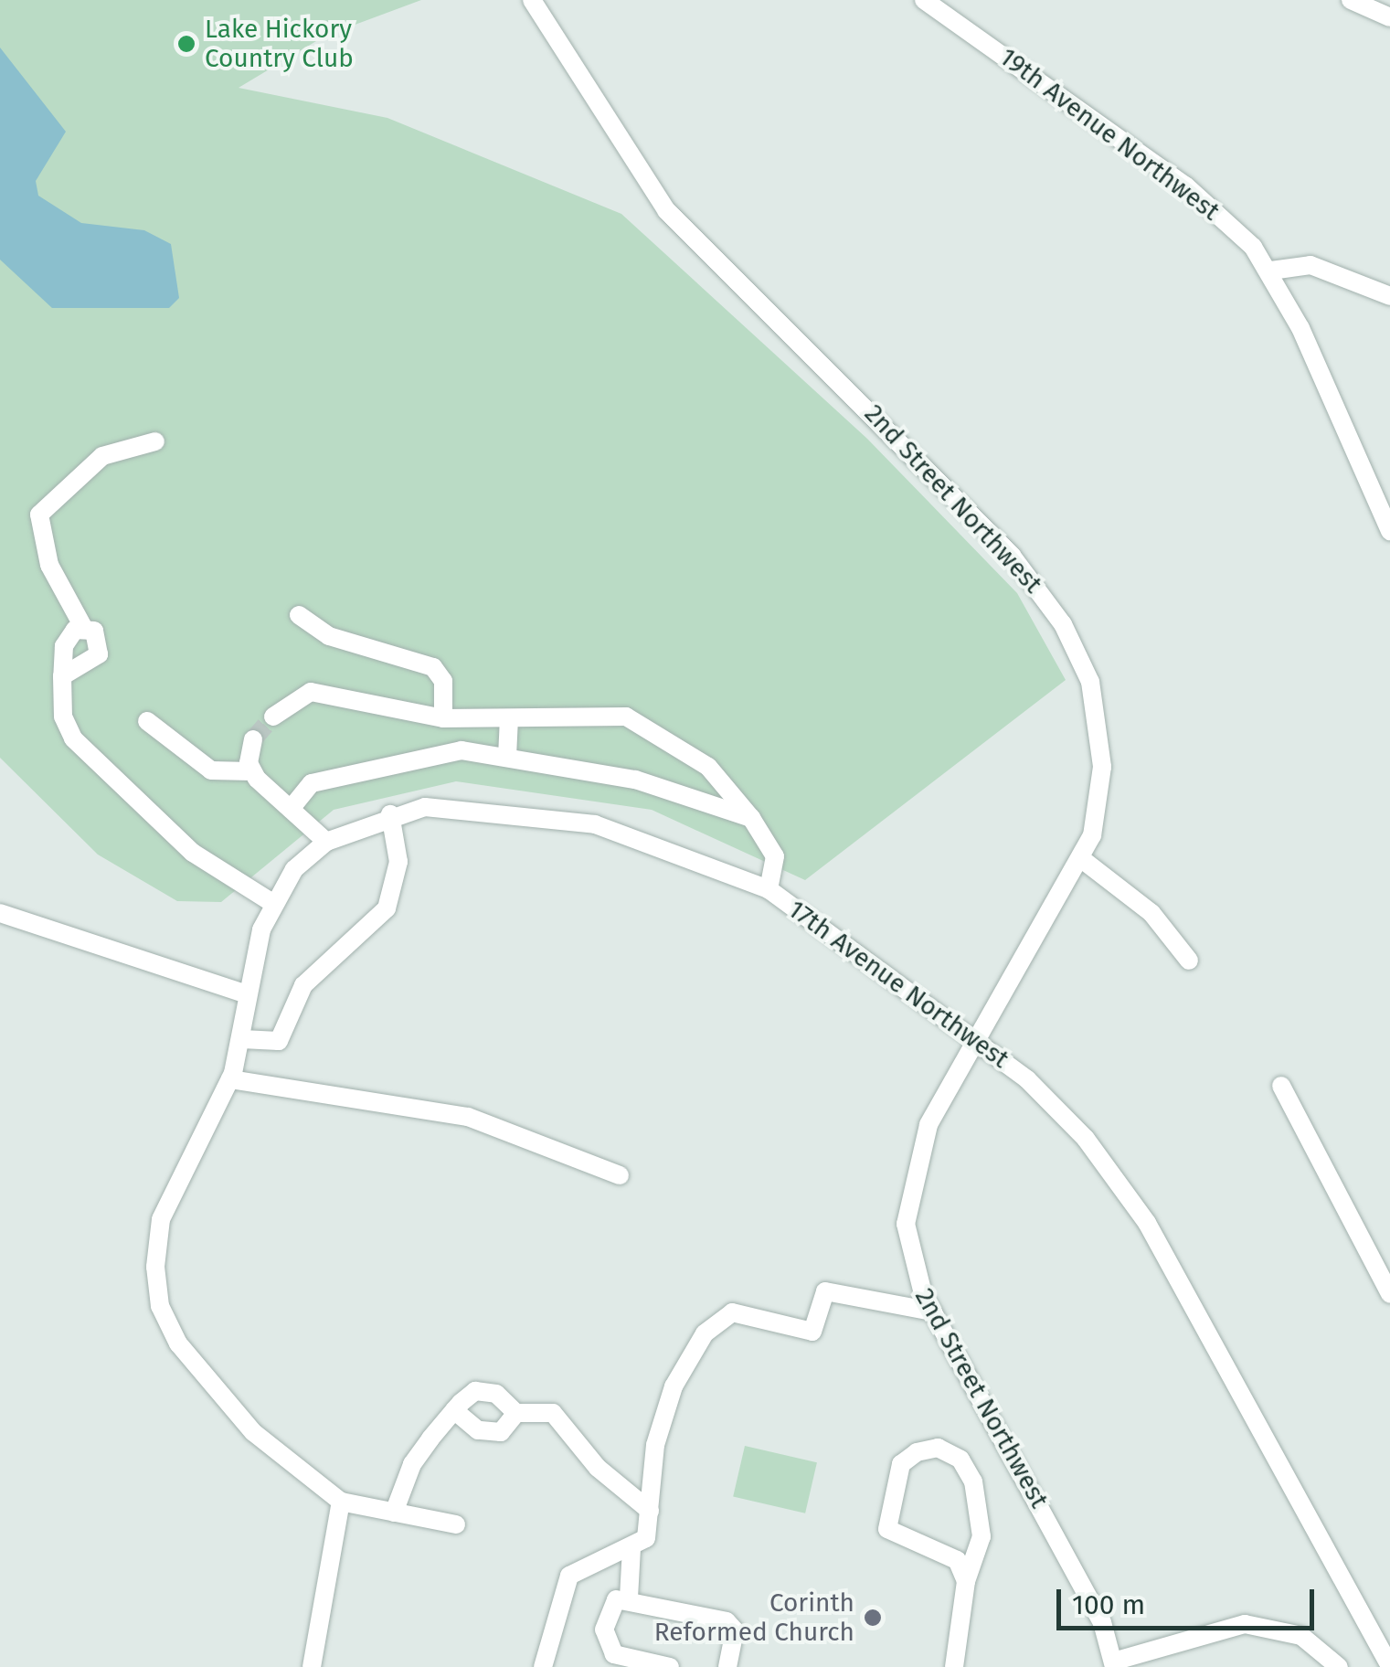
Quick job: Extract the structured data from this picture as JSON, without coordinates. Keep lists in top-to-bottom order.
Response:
{
  "streets": {
    "street": ["19th Avenue Northwest", "2nd Street Northwest", "17th Avenue Northwest"]
  },
  "crossings": [
    ["2nd Street Northwest", "17th Avenue Northwest"]
  ],
  "places": ["Lake Hickory Country Club", "Corinth Reformed Church"],
  "scale_bar": "100 m"
}
